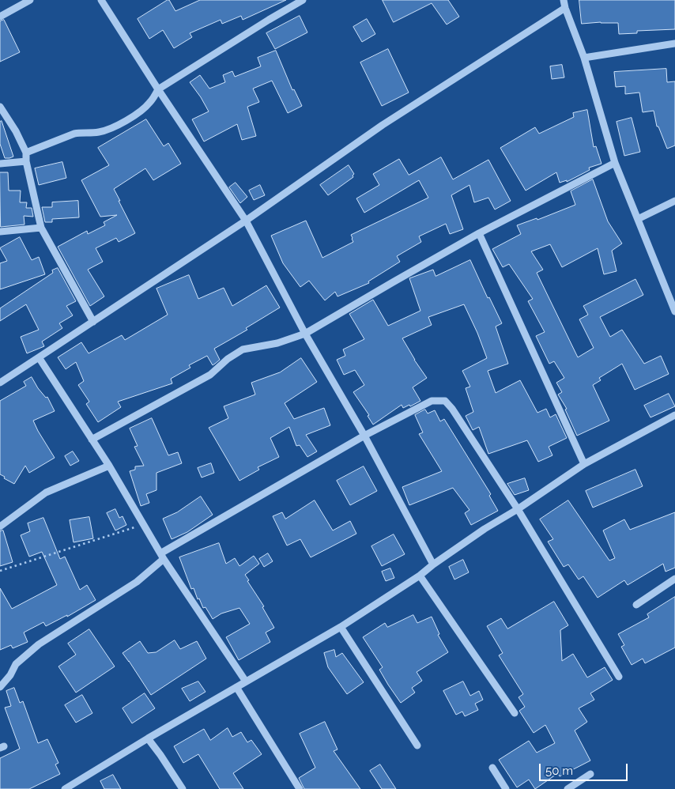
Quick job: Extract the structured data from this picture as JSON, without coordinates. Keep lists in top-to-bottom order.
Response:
{
  "scale_bar": "50 m"
}
